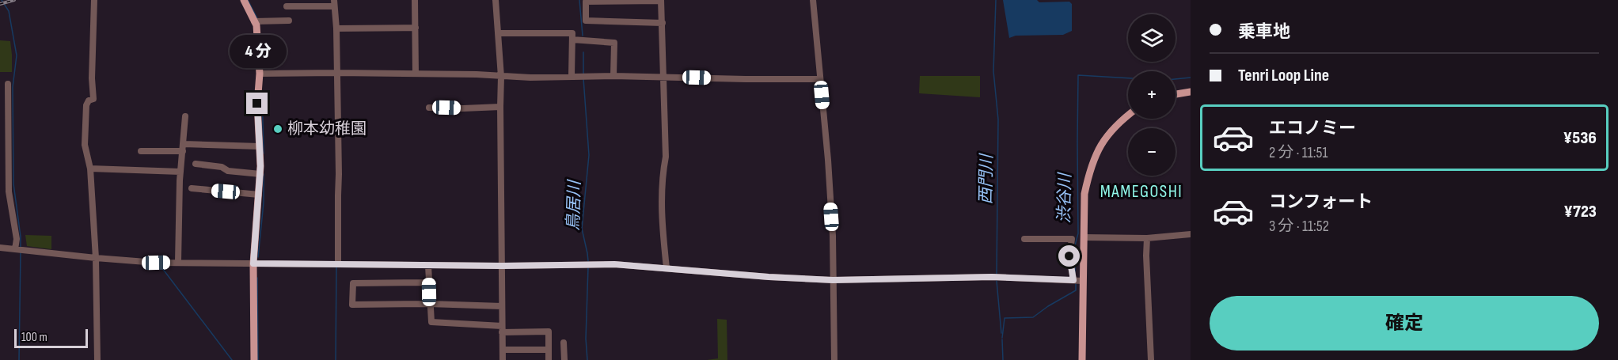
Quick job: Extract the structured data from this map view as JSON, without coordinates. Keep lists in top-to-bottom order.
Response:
{
  "districts": ["MAMEGOSHI"],
  "water": ["西門川", "渋谷川", "鳥居川"],
  "places": ["柳本幼稚園"],
  "scale_bar": "100 m",
  "page": {
    "banner": ["乗車地", "Tenri Loop Line"],
    "map_buttons": ["+", "−"],
    "bubble": "4 分",
    "list": [
      {
        "name": "エコノミー",
        "note": "2 分 · 11:51",
        "value": "¥536"
      },
      {
        "name": "コンフォート",
        "note": "3 分 · 11:52",
        "value": "¥723"
      }
    ],
    "buttons": "確定",
    "scale": "100 m"
  }
}
